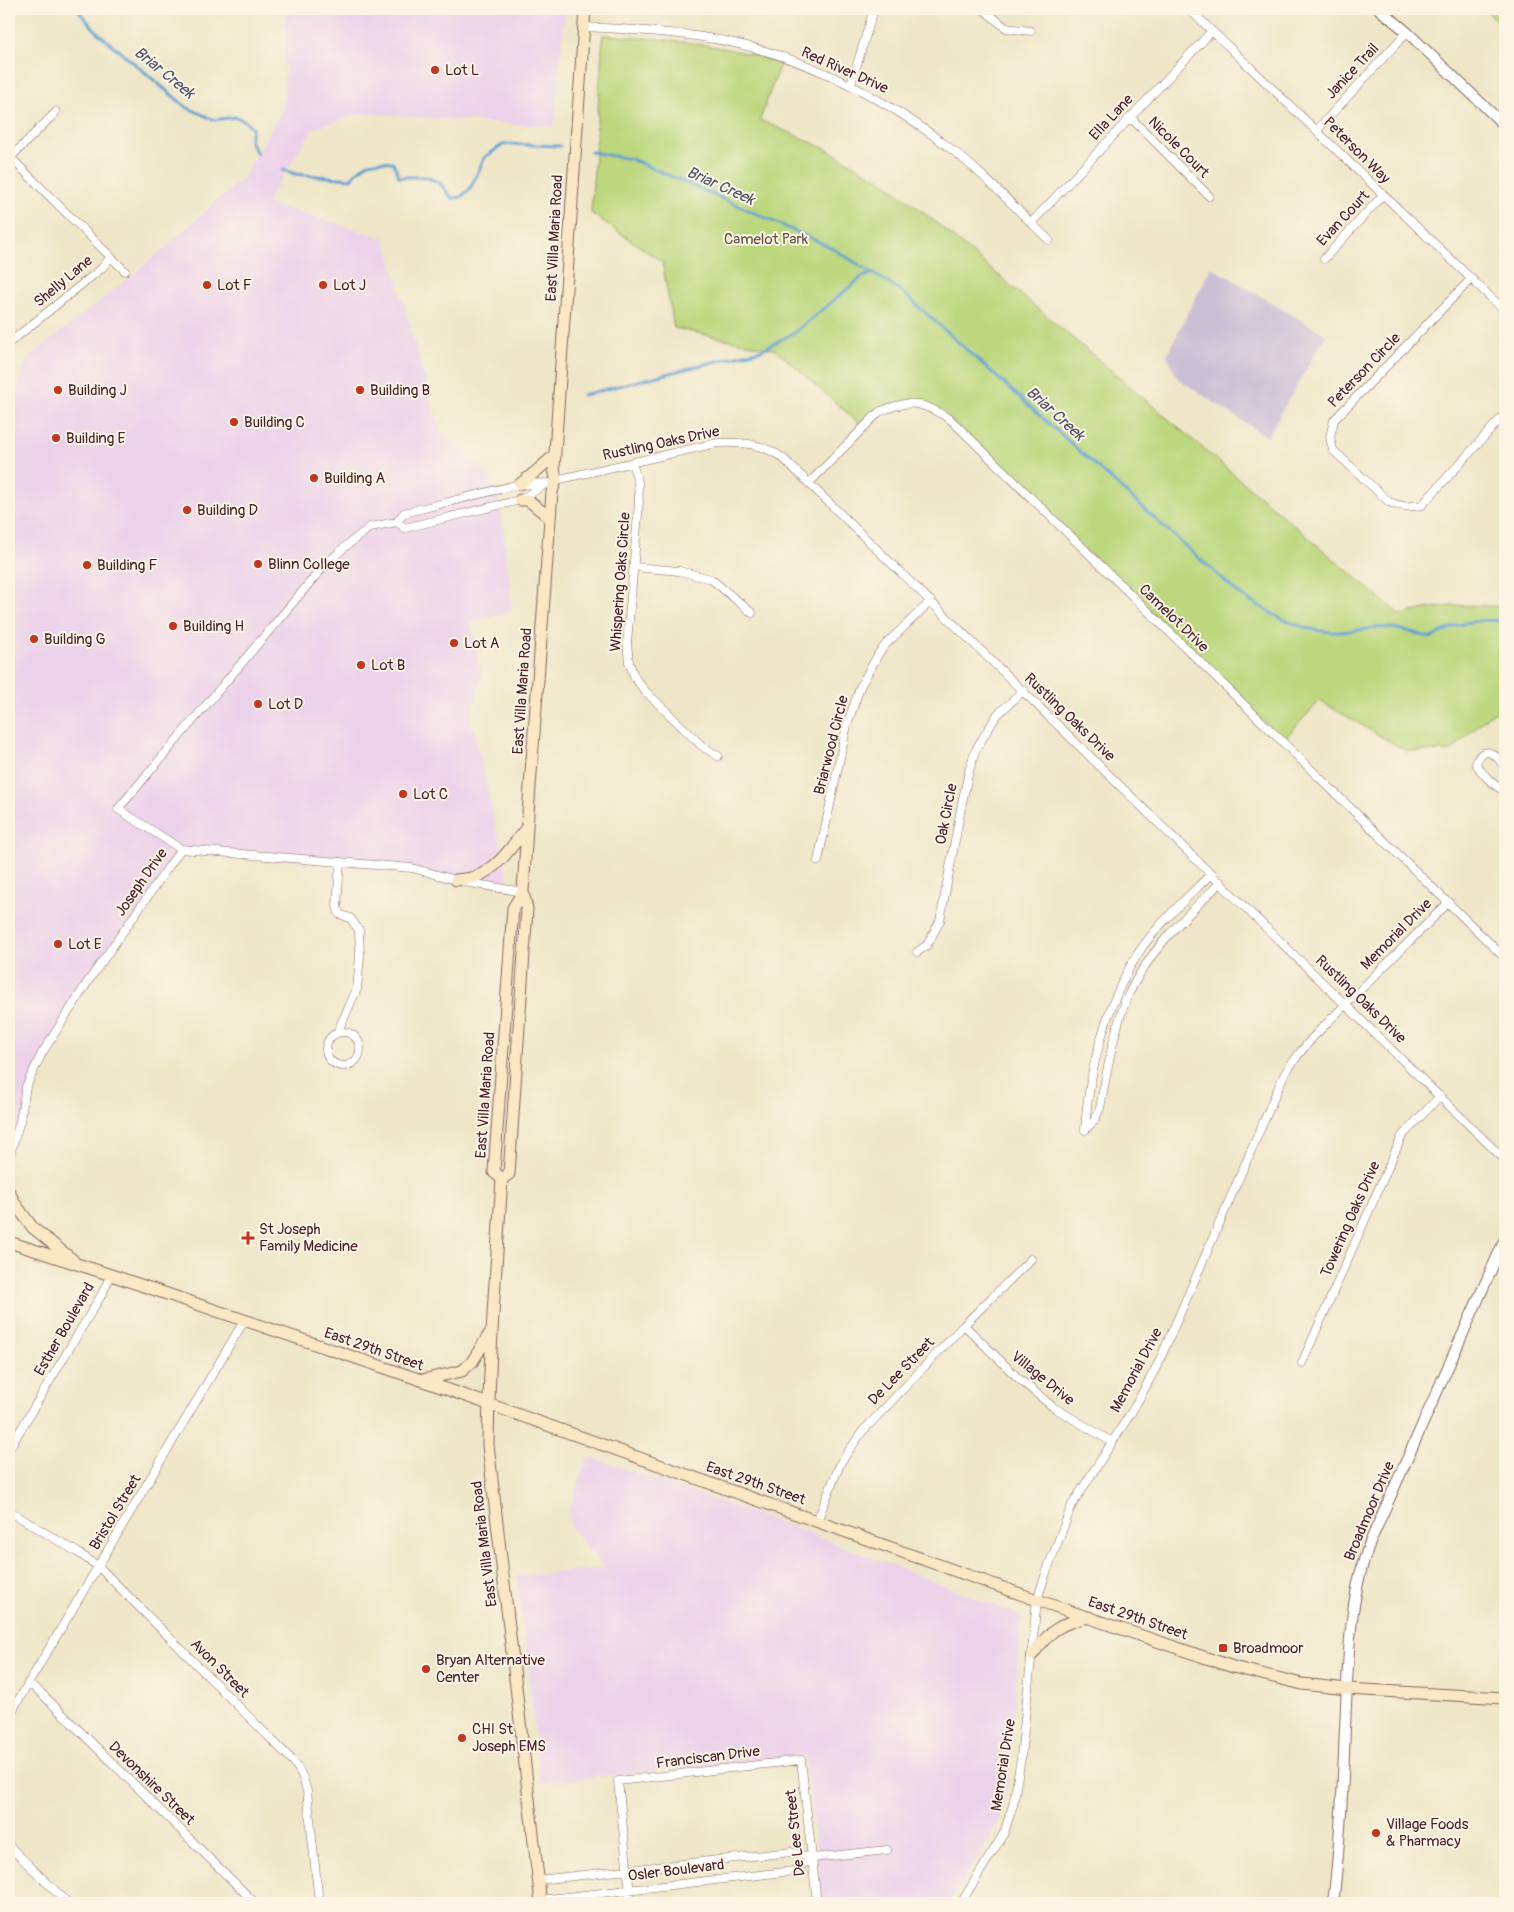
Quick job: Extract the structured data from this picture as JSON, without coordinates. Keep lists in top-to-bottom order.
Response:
{
  "streets": {
    "main road": ["East Villa Maria Road", "East 29th Street"],
    "street": [
      "Red River Drive",
      "Janice Trail",
      "Ella Lane",
      "Nicole Court",
      "Peterson Way",
      "Evan Court",
      "Shelly Lane",
      "Peterson Circle",
      "Rustling Oaks Drive",
      "Whispering Oaks Circle",
      "Camelot Drive",
      "Briarwood Circle",
      "Oak Circle",
      "Joseph Drive",
      "Memorial Drive",
      "Towering Oaks Drive",
      "Esther Boulevard",
      "De Lee Street",
      "Village Drive",
      "Broadmoor Drive",
      "Bristol Street",
      "Avon Street",
      "Franciscan Drive",
      "Devonshire Street",
      "Osler Boulevard"
    ]
  },
  "crossings": [
    ["Red River Drive", "Ella Lane"],
    ["Red River Drive", "East Villa Maria Road"],
    ["Janice Trail", "Peterson Way"],
    ["Ella Lane", "Nicole Court"],
    ["Ella Lane", "Peterson Way"],
    ["Peterson Way", "Evan Court"],
    ["Peterson Way", "Peterson Circle"],
    ["East Villa Maria Road", "Rustling Oaks Drive"],
    ["East Villa Maria Road", "Joseph Drive"],
    ["East Villa Maria Road", "East 29th Street"],
    ["East Villa Maria Road", "Osler Boulevard"],
    ["Rustling Oaks Drive", "Whispering Oaks Circle"],
    ["Rustling Oaks Drive", "Camelot Drive"],
    ["Rustling Oaks Drive", "Briarwood Circle"],
    ["Rustling Oaks Drive", "Oak Circle"],
    ["Rustling Oaks Drive", "Memorial Drive"],
    ["Rustling Oaks Drive", "Towering Oaks Drive"],
    ["Camelot Drive", "Memorial Drive"],
    ["Memorial Drive", "East 29th Street"],
    ["Memorial Drive", "Village Drive"],
    ["Esther Boulevard", "East 29th Street"],
    ["East 29th Street", "De Lee Street"],
    ["East 29th Street", "Broadmoor Drive"],
    ["East 29th Street", "Bristol Street"],
    ["De Lee Street", "Village Drive"],
    ["De Lee Street", "Franciscan Drive"],
    ["De Lee Street", "Osler Boulevard"],
    ["Bristol Street", "Avon Street"],
    ["Bristol Street", "Devonshire Street"],
    ["Franciscan Drive", "Osler Boulevard"]
  ],
  "water": ["Briar Creek"],
  "parks": ["Camelot Park"],
  "places": {
    "other": [
      "Lot L",
      "Lot F",
      "Lot J",
      "Building J",
      "Building B",
      "Building C",
      "Building E",
      "Building A",
      "Building D",
      "Blinn College",
      "Building F",
      "Building H",
      "Building G",
      "Lot A",
      "Lot B",
      "Lot D",
      "Lot C",
      "Lot E",
      "Bryan Alternative Center",
      "CHI St Joseph EMS",
      "Village Foods & Pharmacy"
    ],
    "health": ["St Joseph Family Medicine"],
    "transit": ["Broadmoor"]
  }
}
